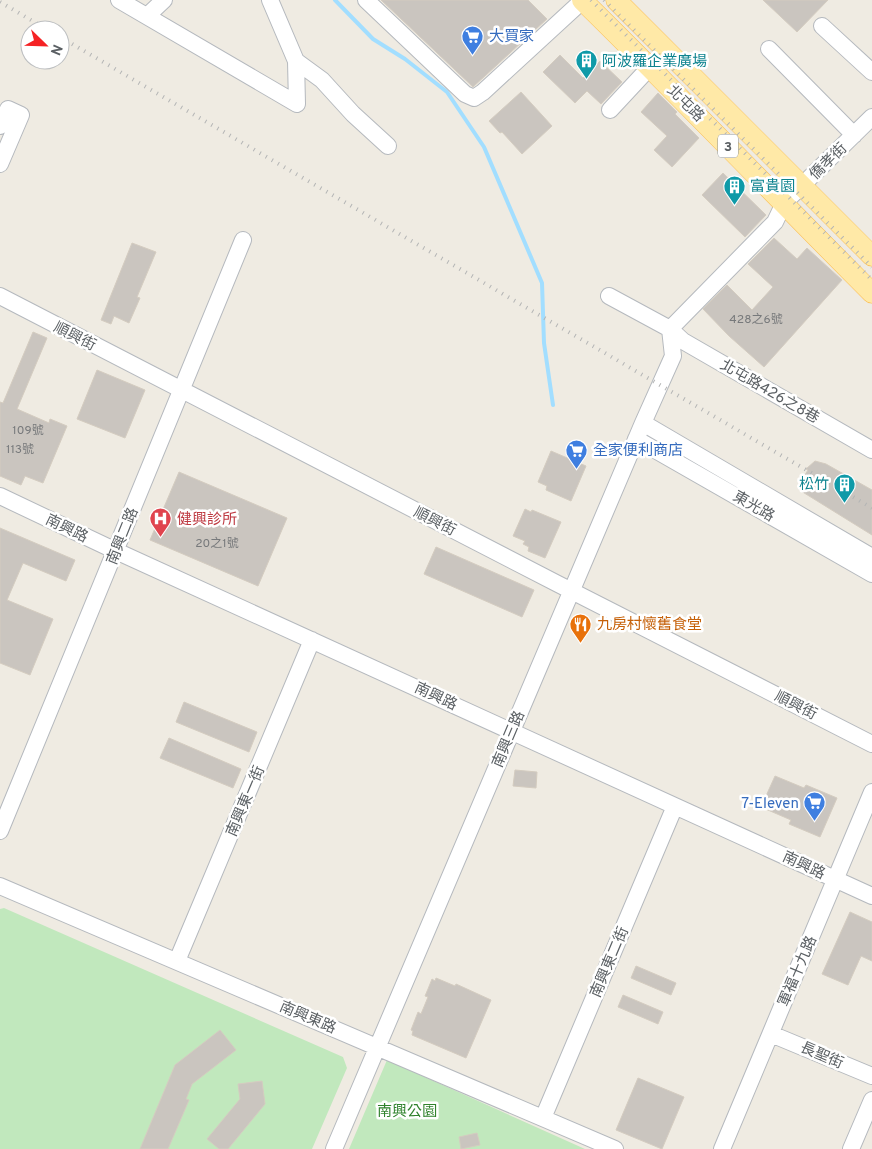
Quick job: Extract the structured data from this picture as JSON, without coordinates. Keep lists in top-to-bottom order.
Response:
{
  "streets": {
    "main road": ["北屯路", "3"],
    "street": [
      "僑孝街",
      "順興街",
      "北屯路426之8巷",
      "東光路",
      "南興路",
      "南興二路",
      "南興三路",
      "南興東一街",
      "南興東二街",
      "軍福十九路",
      "南興東路",
      "長聖街"
    ]
  },
  "crossings": [
    ["北屯路", "僑孝街"],
    ["順興街", "南興二路"],
    ["順興街", "南興三路"],
    ["北屯路426之8巷", "南興三路"],
    ["東光路", "南興三路"],
    ["南興路", "南興二路"],
    ["南興路", "南興三路"],
    ["南興路", "南興東一街"],
    ["南興路", "南興東二街"],
    ["南興路", "軍福十九路"],
    ["南興三路", "南興東路"],
    ["南興東一街", "南興東路"],
    ["南興東二街", "南興東路"],
    ["軍福十九路", "長聖街"]
  ],
  "parks": ["南興公園"],
  "places": {
    "supermarket": ["大買家", "全家便利商店", "7-Eleven"],
    "building": ["阿波羅企業廣場", "富貴園", "松竹"],
    "hospital": ["健興診所"],
    "restaurant": ["九房村懷舊食堂"]
  },
  "house_numbers": [
    "428之6號",
    "109號",
    "113號",
    "20之1號"
  ],
  "north": "bottom right"
}
